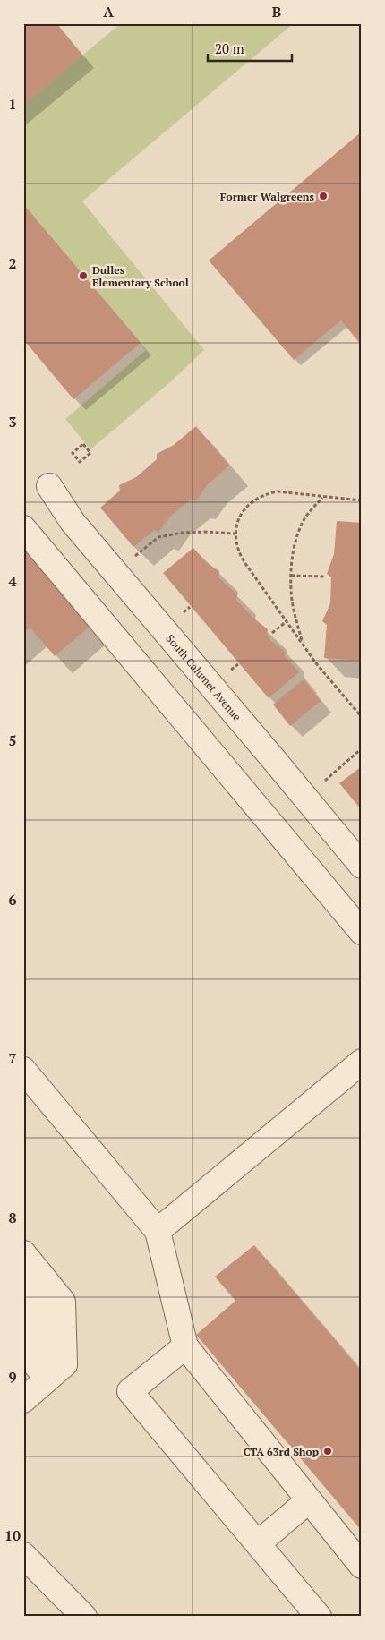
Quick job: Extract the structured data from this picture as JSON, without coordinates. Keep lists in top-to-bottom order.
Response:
{
  "streets": {
    "lane": ["South Calumet Avenue"]
  },
  "places": ["Former Walgreens", "Dulles Elementary School", "CTA 63rd Shop"],
  "scale_bar": "20 m",
  "grid": {
    "columns": ["A", "B"],
    "rows": [
      "1",
      "2",
      "3",
      "4",
      "5",
      "6",
      "7",
      "8",
      "9",
      "10"
    ]
  }
}
